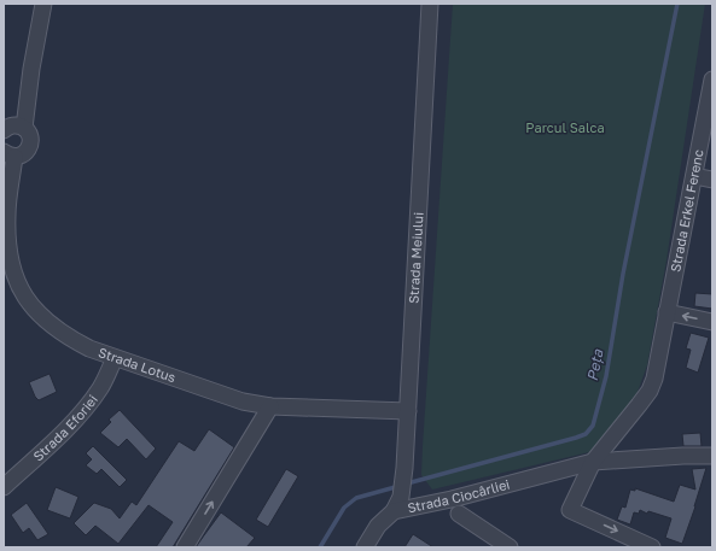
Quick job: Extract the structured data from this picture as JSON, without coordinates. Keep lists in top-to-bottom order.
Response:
{
  "streets": {
    "street": [
      "Strada Erkel Ferenc",
      "Strada Meiului",
      "Strada Lotus",
      "Strada Eforiei",
      "Strada Ciocârliei"
    ]
  },
  "crossings": [
    ["Strada Erkel Ferenc", "Strada Ciocârliei"],
    ["Strada Meiului", "Strada Lotus"],
    ["Strada Meiului", "Strada Ciocârliei"],
    ["Strada Lotus", "Strada Eforiei"]
  ],
  "water": ["Peța"],
  "parks": ["Parcul Salca"]
}
